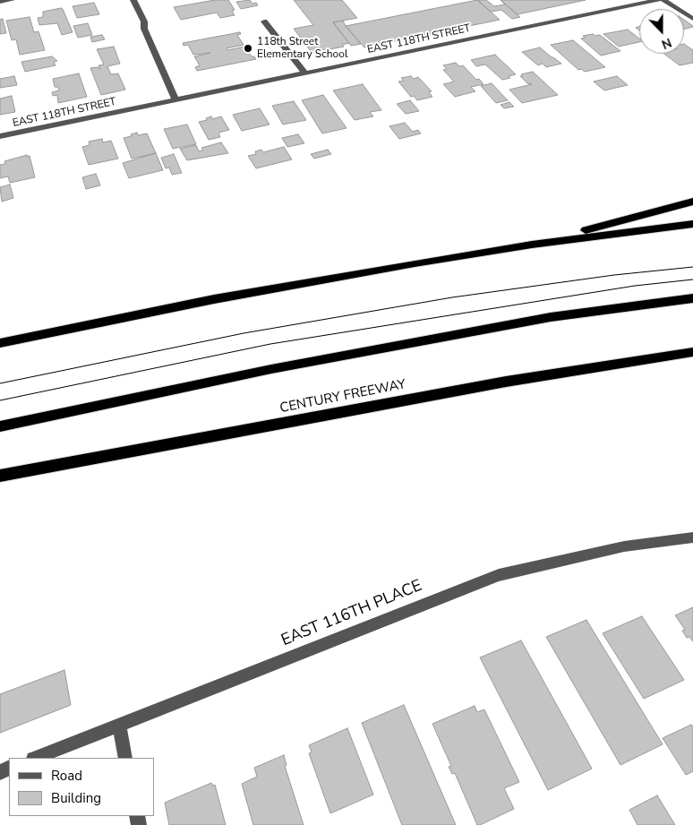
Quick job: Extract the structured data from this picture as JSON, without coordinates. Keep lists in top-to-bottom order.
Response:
{
  "streets": {
    "highway": ["CENTURY FREEWAY"],
    "street": ["EAST 118TH STREET", "EAST 116TH PLACE"]
  },
  "places": ["118th Street Elementary School"],
  "legend": ["Road", "Building"],
  "north": "bottom"
}
